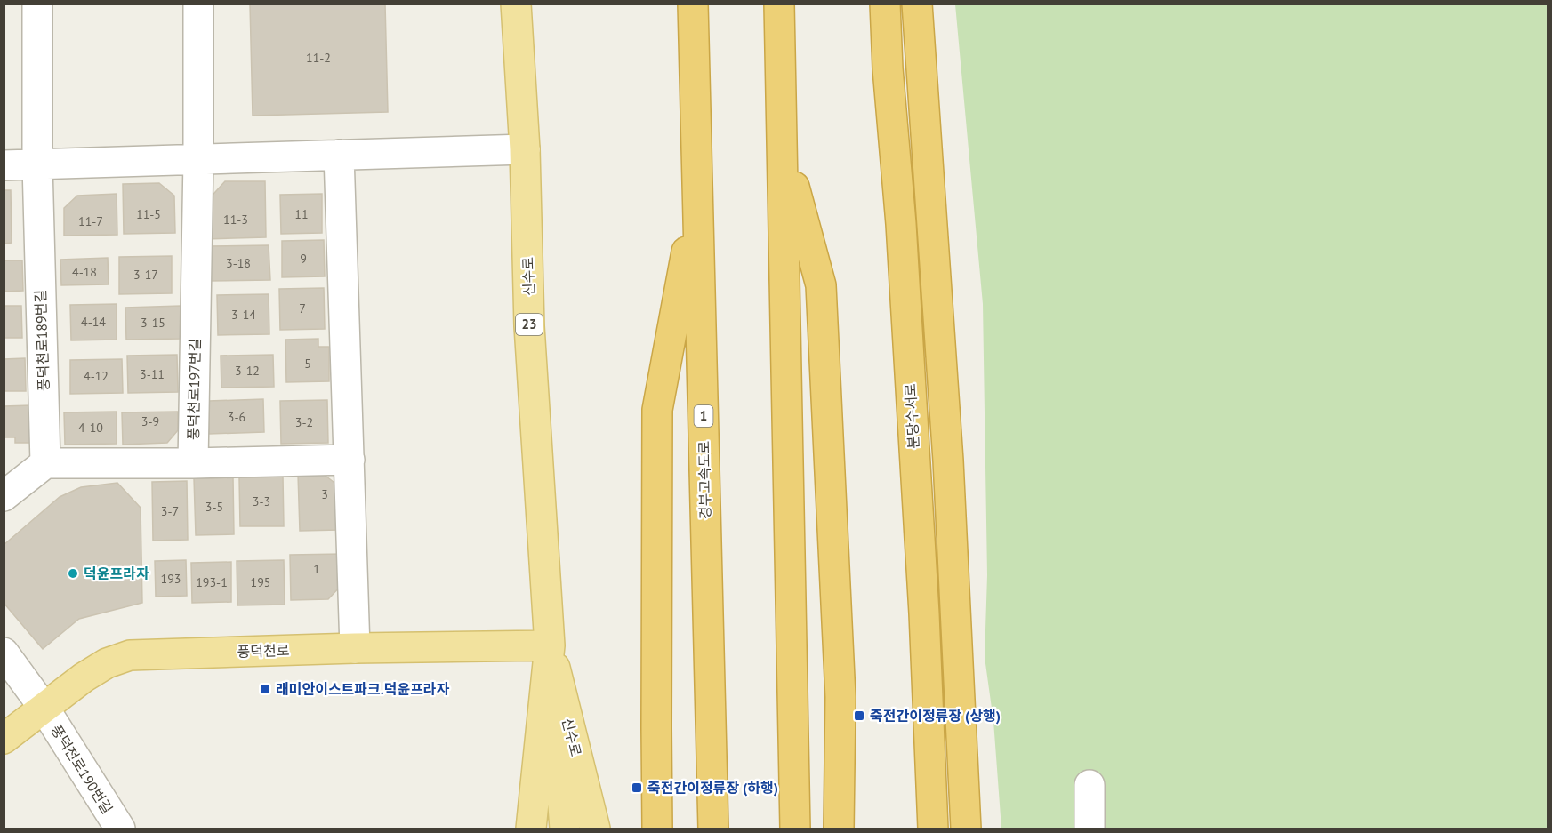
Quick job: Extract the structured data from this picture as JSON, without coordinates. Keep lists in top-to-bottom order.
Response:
{
  "streets": {
    "highway": ["1", "분당수서로", "경부고속도로"],
    "main road": ["신수로", "23", "풍덕천로"],
    "street": ["풍덕천로189번길", "풍덕천로197번길", "풍덕천로190번길"]
  },
  "crossings": [
    ["신수로", "23"],
    ["신수로", "풍덕천로"],
    ["23", "풍덕천로"],
    ["풍덕천로", "풍덕천로190번길"]
  ],
  "places": {
    "other": ["덕윤프라자"],
    "transit": ["래미안이스트파크.덕윤프라자", "죽전간이정류장 (상행)", "죽전간이정류장 (하행)"]
  },
  "house_numbers": [
    "11-2",
    "11-5",
    "11",
    "11-3",
    "11-7",
    "9",
    "3-18",
    "4-18",
    "3-17",
    "7",
    "3-14",
    "4-14",
    "3-15",
    "5",
    "3-12",
    "3-11",
    "4-12",
    "3-6",
    "3-9",
    "3-2",
    "4-10",
    "3",
    "3-3",
    "3-5",
    "3-7",
    "1",
    "193",
    "193-1",
    "195"
  ]
}
